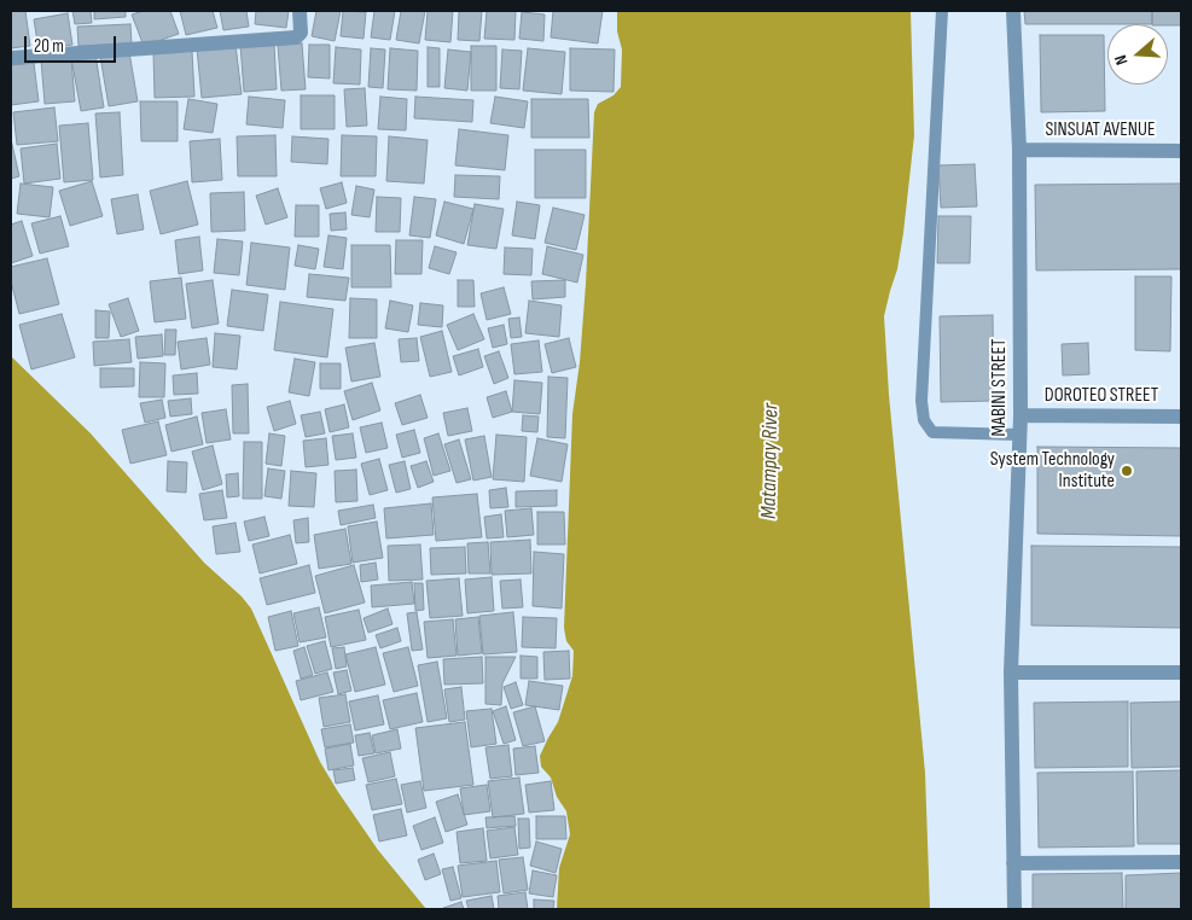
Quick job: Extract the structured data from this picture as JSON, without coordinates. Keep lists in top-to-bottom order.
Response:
{
  "streets": {
    "street": ["SINSUAT AVENUE", "MABINI STREET", "DOROTEO STREET"]
  },
  "crossings": [
    ["SINSUAT AVENUE", "MABINI STREET"],
    ["MABINI STREET", "DOROTEO STREET"]
  ],
  "water": ["Matampay River"],
  "places": ["System Technology Institute"],
  "scale_bar": "20 m",
  "north": "left"
}
